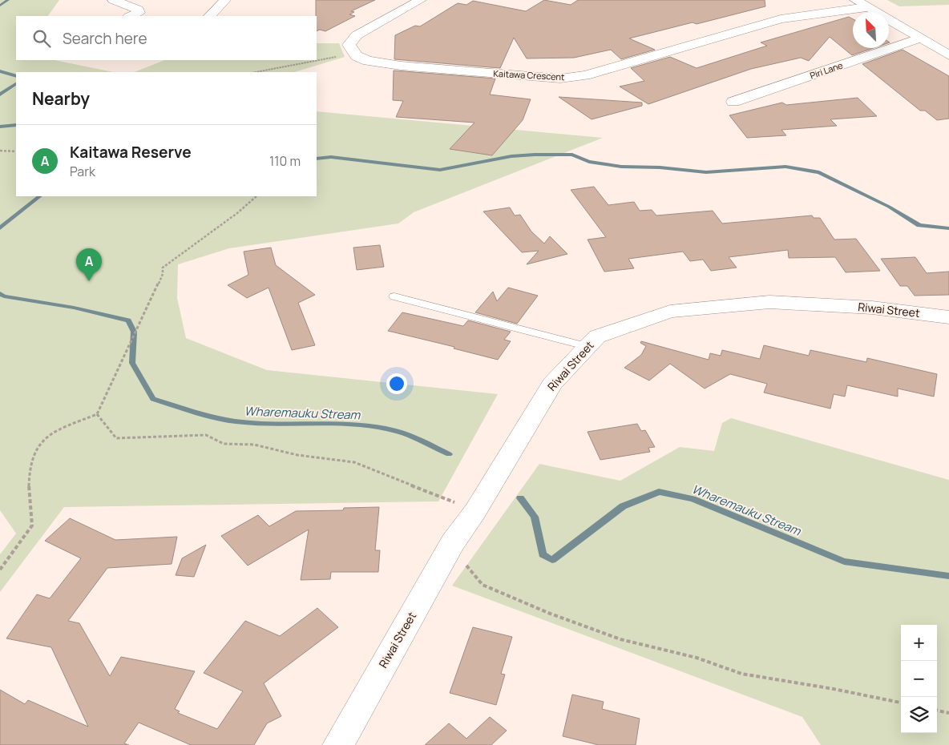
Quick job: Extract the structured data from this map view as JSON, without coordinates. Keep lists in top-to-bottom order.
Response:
{
  "streets": {
    "street": ["Piri Lane", "Kaitawa Crescent", "Riwai Street"]
  },
  "water": ["Wharemauku Stream"],
  "north": "top left",
  "page": {
    "search": "Search here",
    "heading": "Nearby",
    "list": [
      {
        "mark": "A",
        "name": "Kaitawa Reserve",
        "note": "Park",
        "value": "110 m"
      }
    ],
    "pins": "A",
    "map_buttons": ["+", "−"]
  }
}
